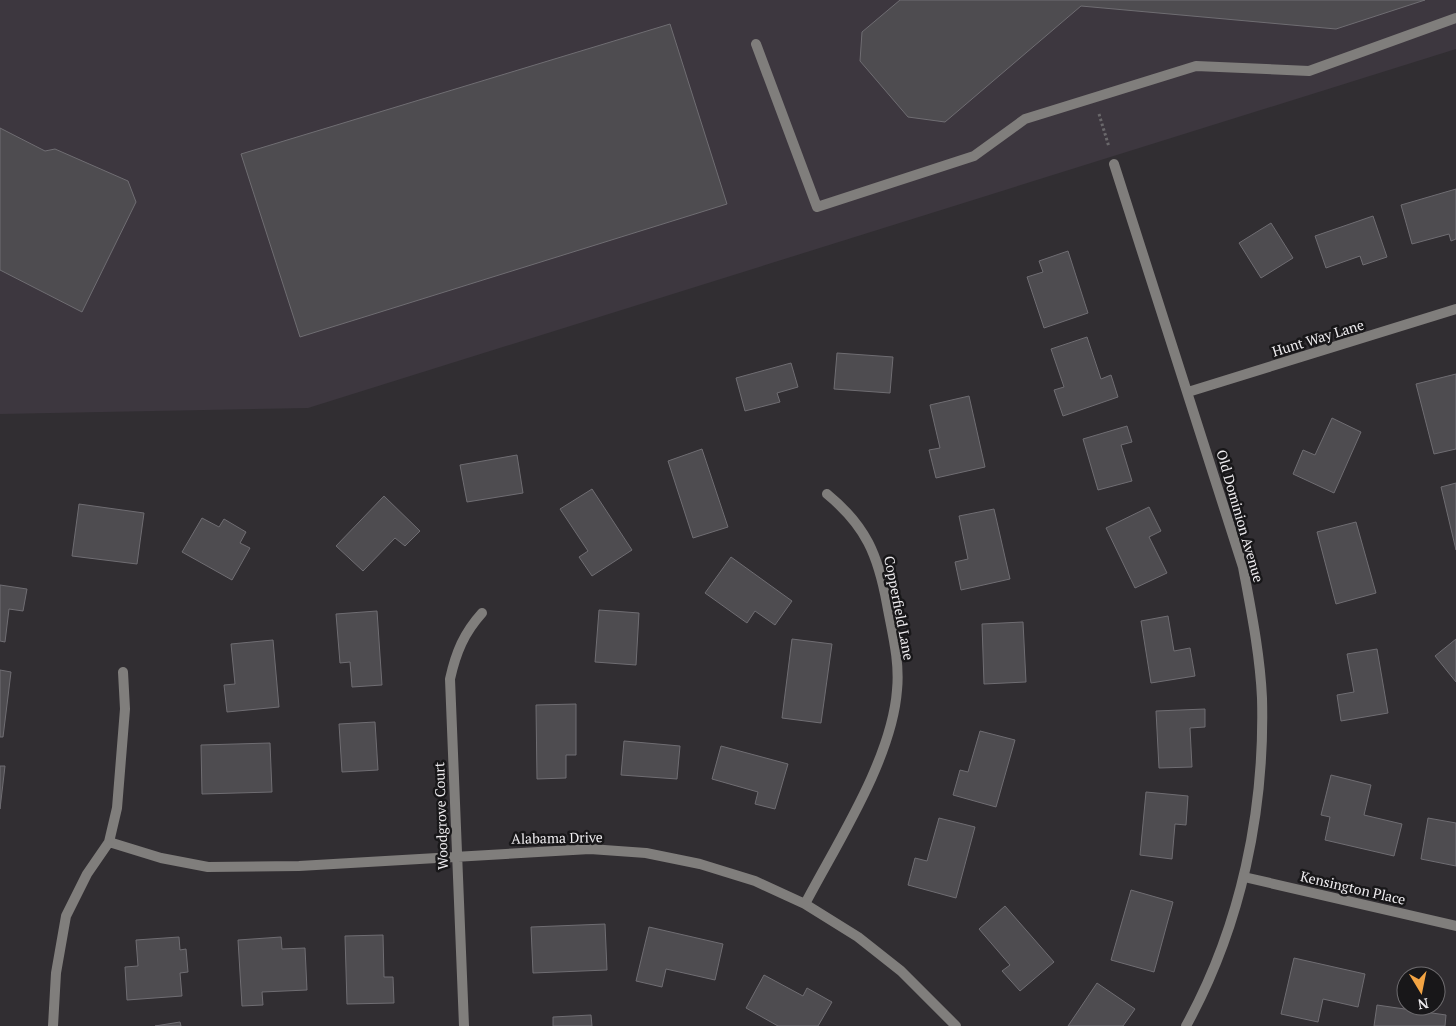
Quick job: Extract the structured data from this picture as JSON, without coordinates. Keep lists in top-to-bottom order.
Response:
{
  "streets": {
    "street": [
      "Hunt Way Lane",
      "Old Dominion Avenue",
      "Copperfield Lane",
      "Woodgrove Court",
      "Alabama Drive",
      "Kensington Place"
    ]
  },
  "crossings": [
    ["Hunt Way Lane", "Old Dominion Avenue"],
    ["Old Dominion Avenue", "Kensington Place"],
    ["Copperfield Lane", "Alabama Drive"],
    ["Woodgrove Court", "Alabama Drive"]
  ],
  "north": "bottom"
}
